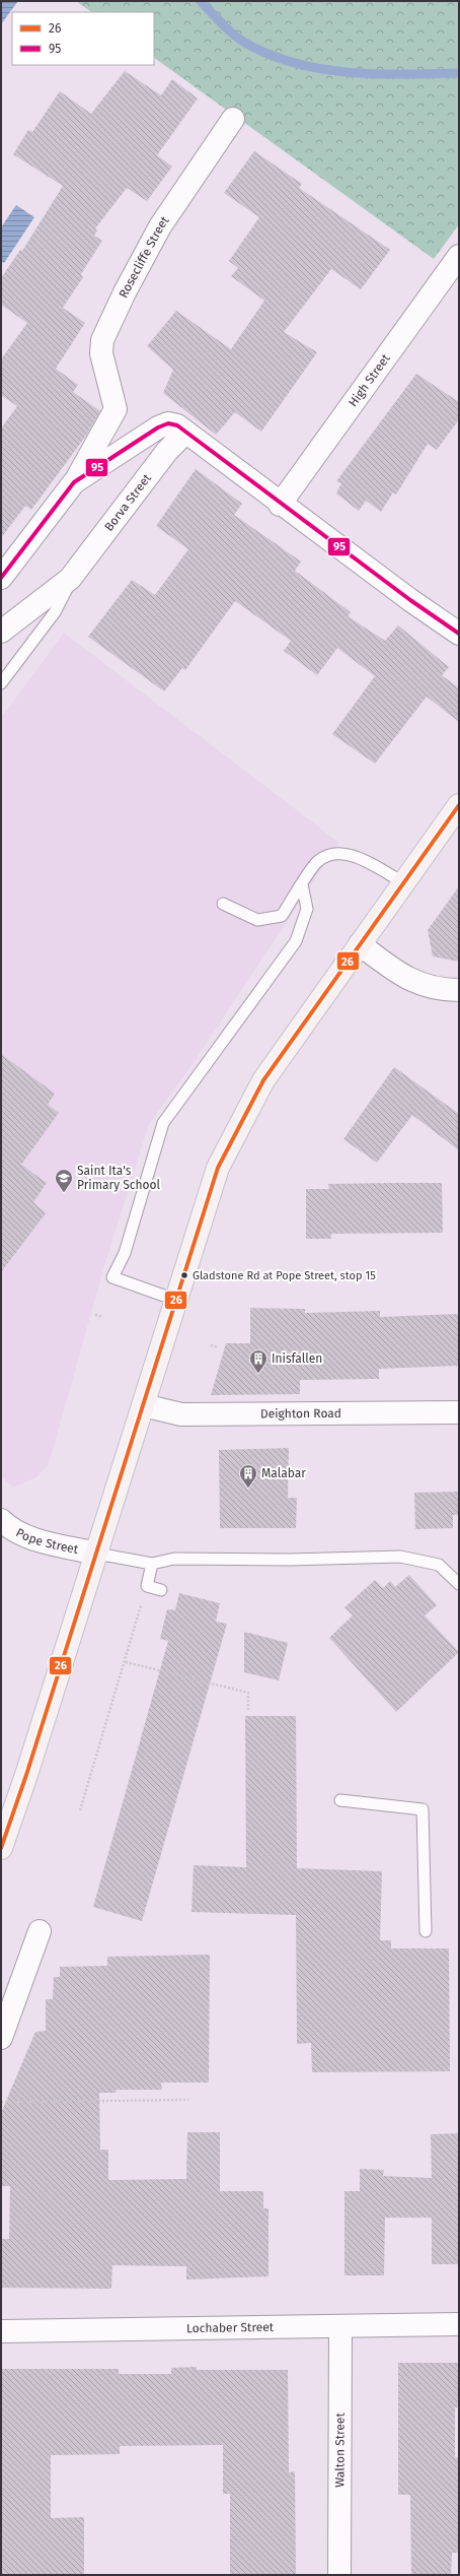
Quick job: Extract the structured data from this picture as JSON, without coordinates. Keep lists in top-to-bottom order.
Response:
{
  "streets": {
    "street": [
      "Rosecliffe Street",
      "High Street",
      "Borva Street",
      "Deighton Road",
      "Pope Street",
      "Lochaber Street",
      "Walton Street"
    ]
  },
  "crossings": [
    ["Lochaber Street", "Walton Street"]
  ],
  "places": {
    "school or university": ["Saint Ita's Primary School"],
    "other": ["Gladstone Rd at Pope Street, stop 15"],
    "building": ["Inisfallen", "Malabar"]
  },
  "lines": ["transit line 95", "transit line 26"],
  "legend": ["26", "95"]
}
